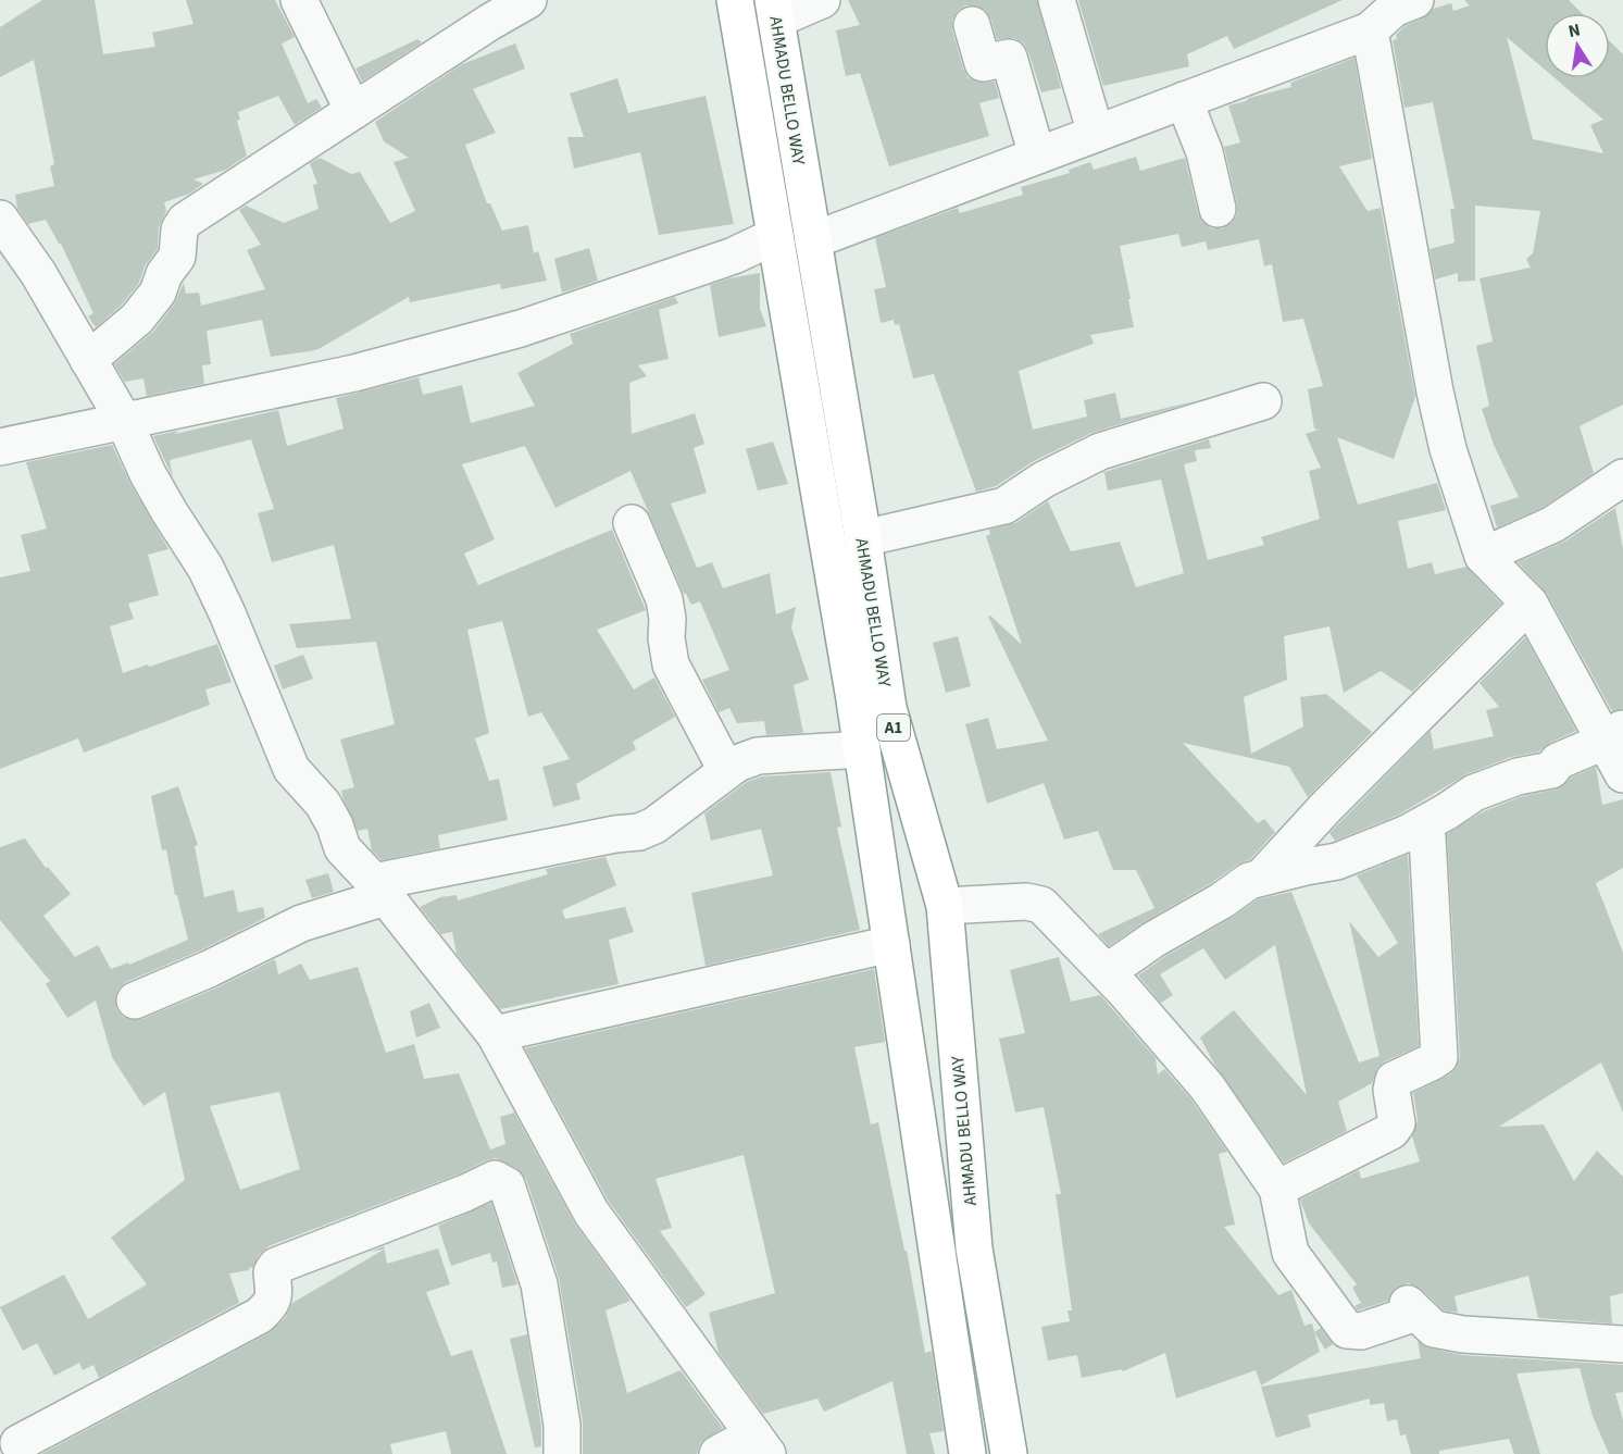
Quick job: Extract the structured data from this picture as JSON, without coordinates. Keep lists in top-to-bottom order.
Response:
{
  "streets": {
    "highway": ["AHMADU BELLO WAY", "A1"]
  },
  "north": "top"
}
